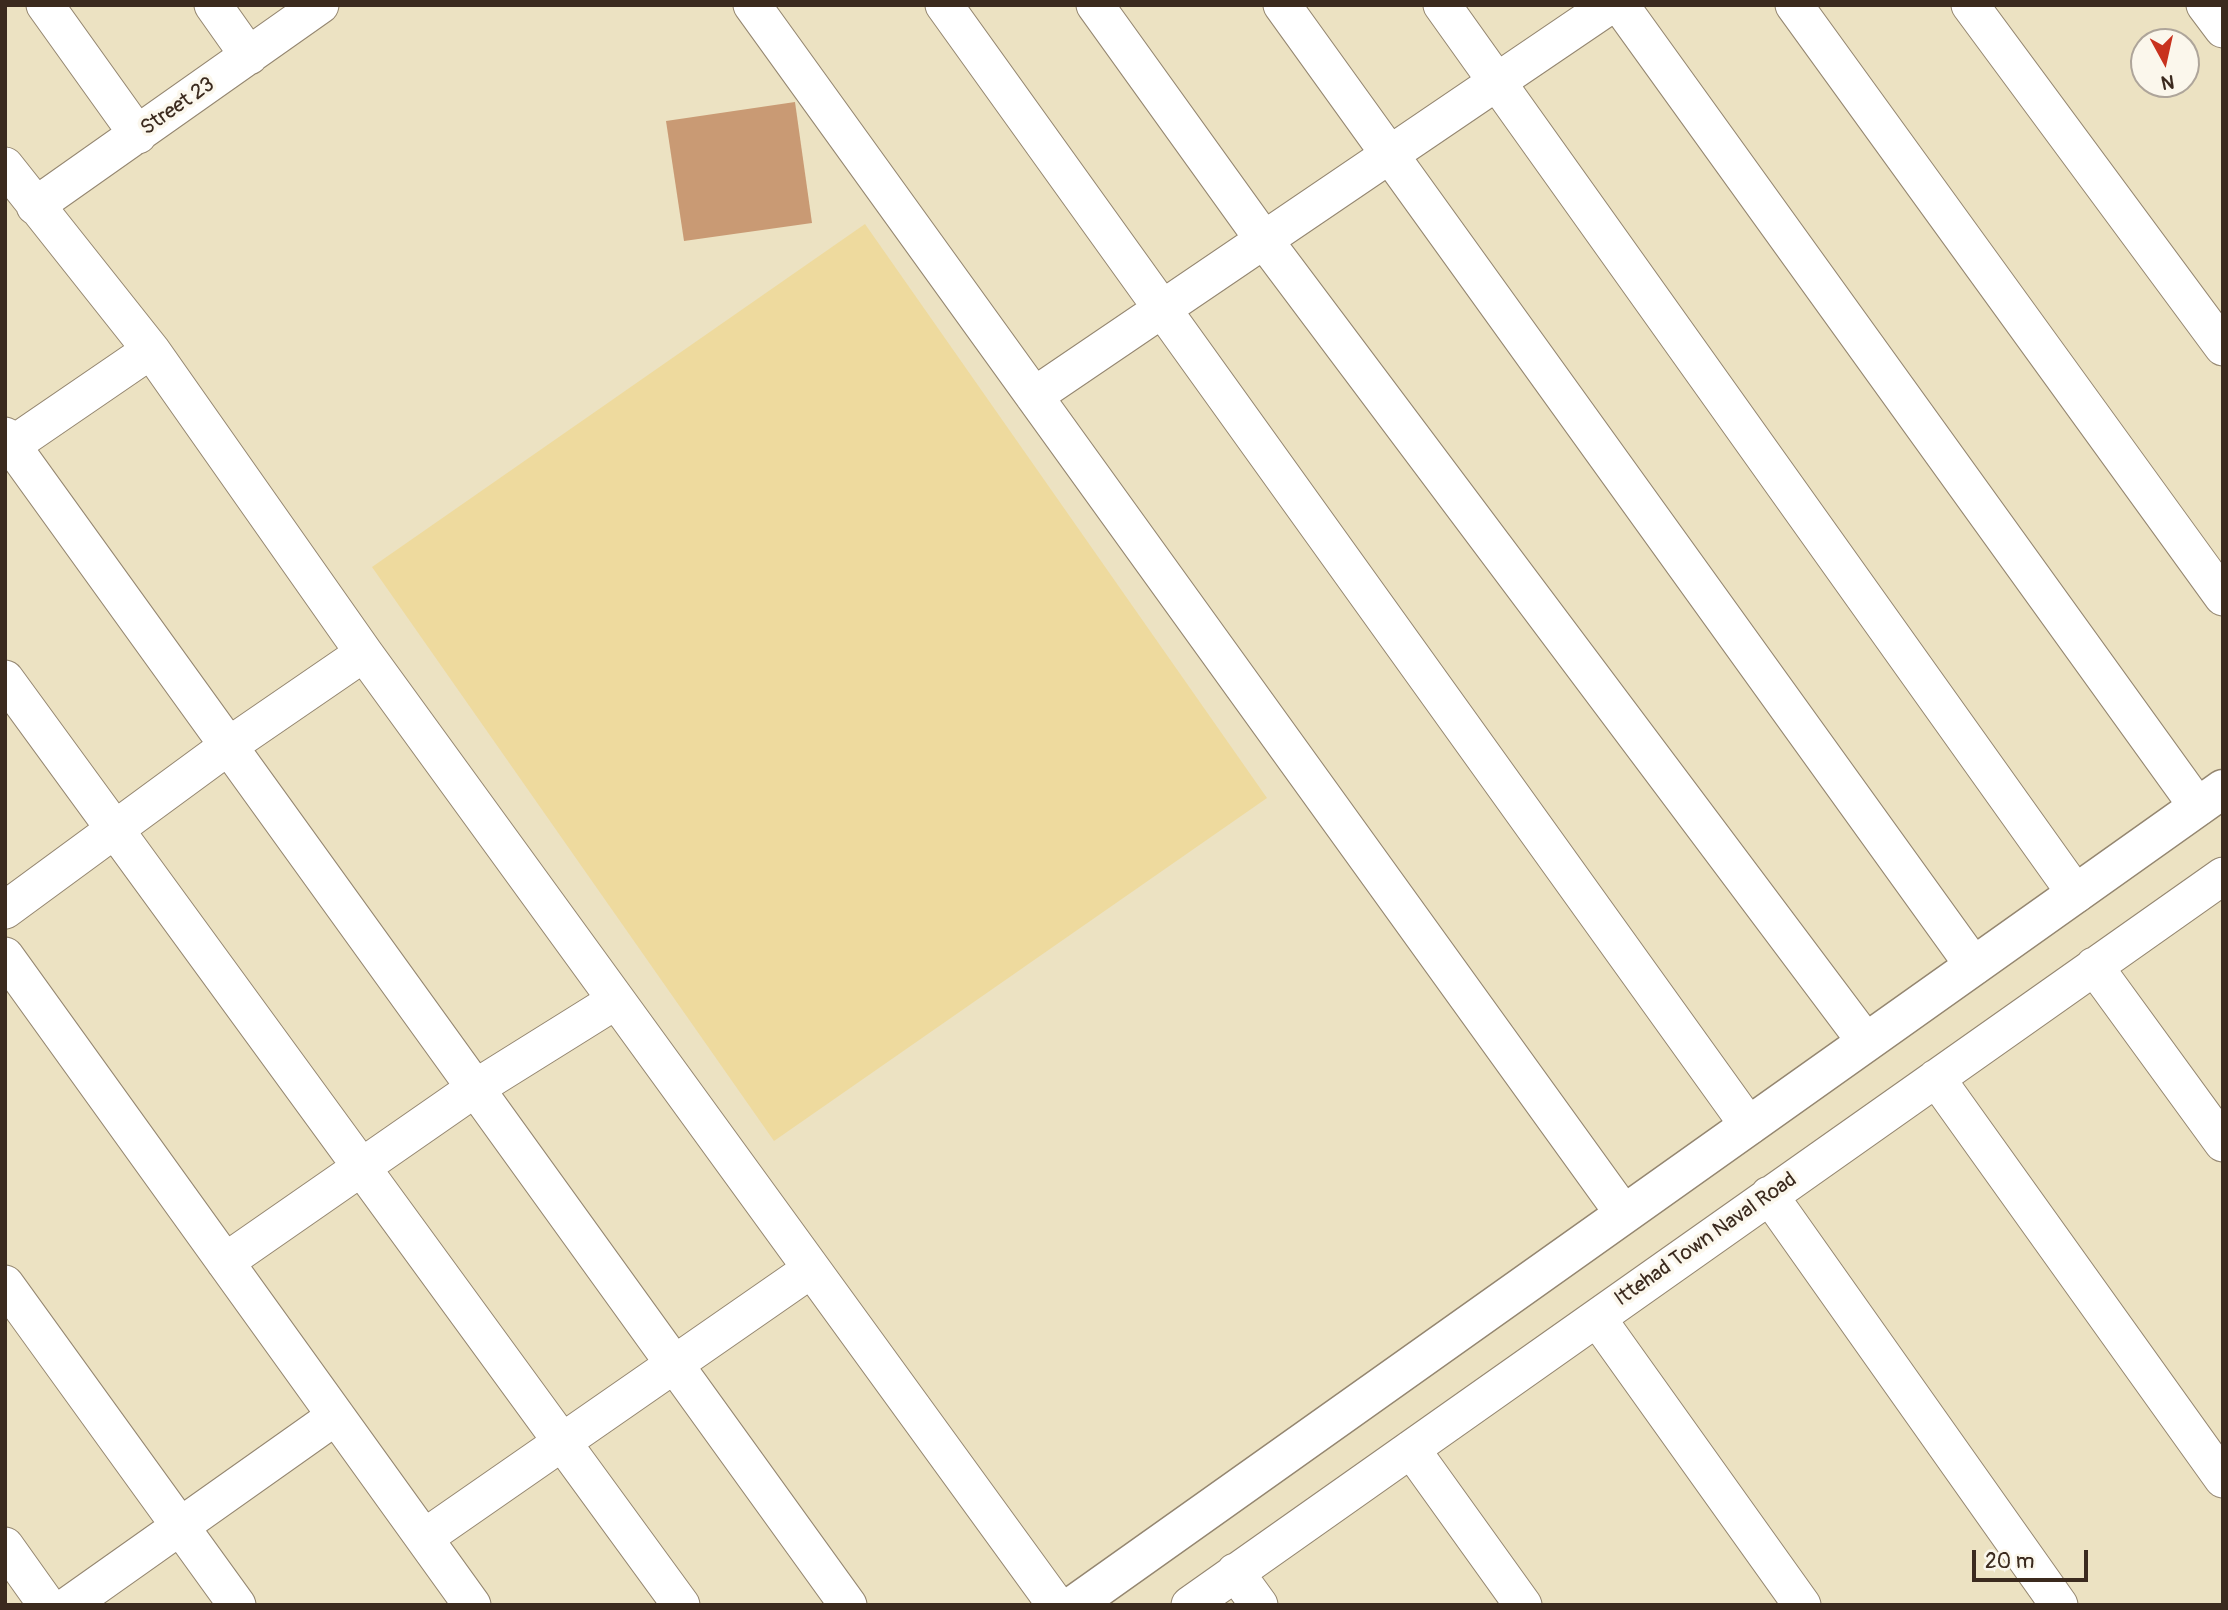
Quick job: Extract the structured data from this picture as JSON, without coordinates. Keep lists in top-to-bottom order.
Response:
{
  "streets": {
    "street": ["Street 23", "Ittehad Town Naval Road"]
  },
  "scale_bar": "20 m",
  "north": "bottom"
}
